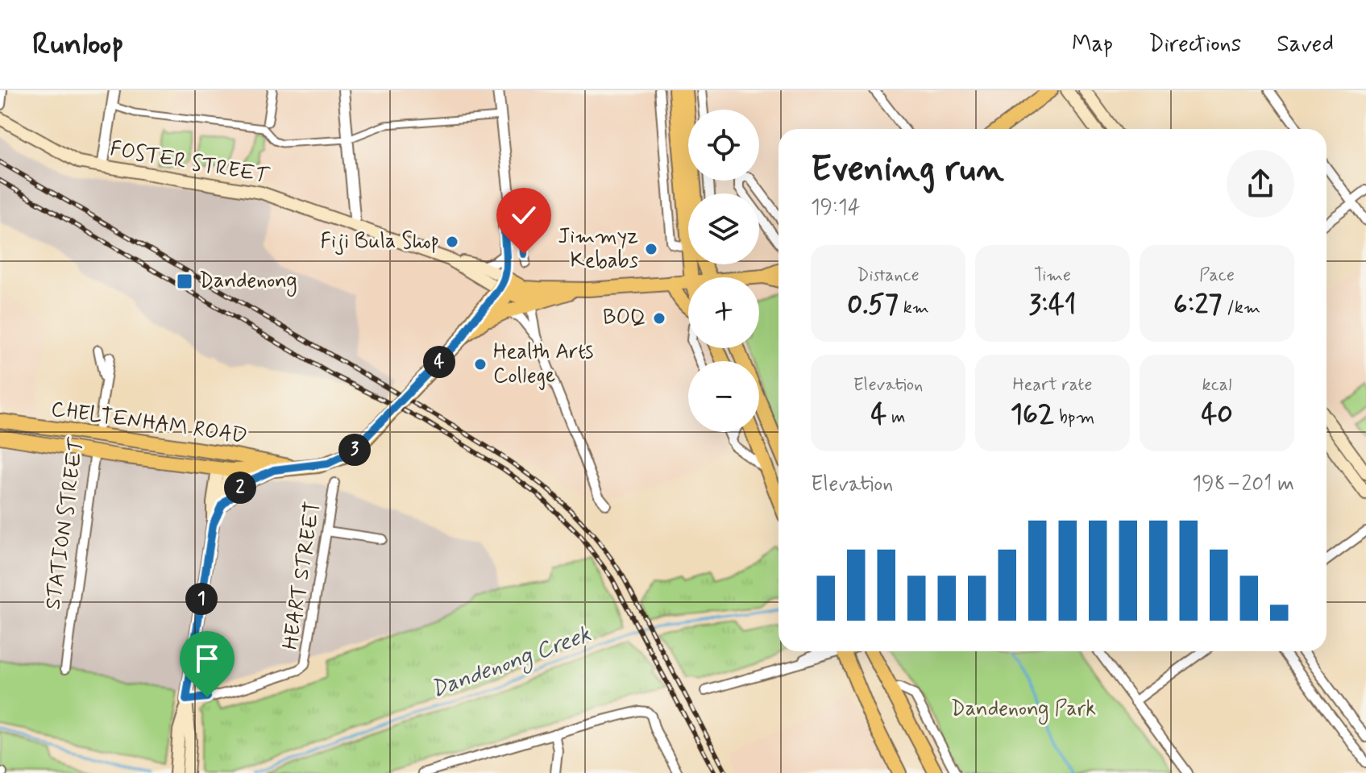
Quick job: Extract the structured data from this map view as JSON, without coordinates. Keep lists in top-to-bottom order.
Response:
{
  "streets": {
    "main road": ["FOSTER STREET", "CHELTENHAM ROAD", "STATION STREET"],
    "street": ["HEART STREET"]
  },
  "crossings": [
    ["FOSTER STREET", "CHELTENHAM ROAD"],
    ["CHELTENHAM ROAD", "STATION STREET"]
  ],
  "water": ["Dandenong Creek"],
  "parks": ["Dandenong Park"],
  "places": {
    "other": [
      "Fiji Bula Shop",
      "Jimmyz Kebabs",
      "BOQ",
      "Health Arts College"
    ],
    "transit": ["Dandenong"]
  },
  "page": {
    "header": "Runloop",
    "nav": ["Map", "Directions", "Saved"],
    "map_buttons": ["+", "−"],
    "heading": ["Evening run", "19:14"],
    "stats": [
      ["Distance", "0.57 km"],
      ["Time", "3:41"],
      ["Pace", "6:27 /km"],
      ["Elevation", "4 m"],
      ["Heart rate", "162 bpm"],
      ["kcal", "40"]
    ],
    "pins": [
      "4",
      "3",
      "2",
      "1"
    ],
    "chart": ["Elevation", "198–201 m"]
  }
}
